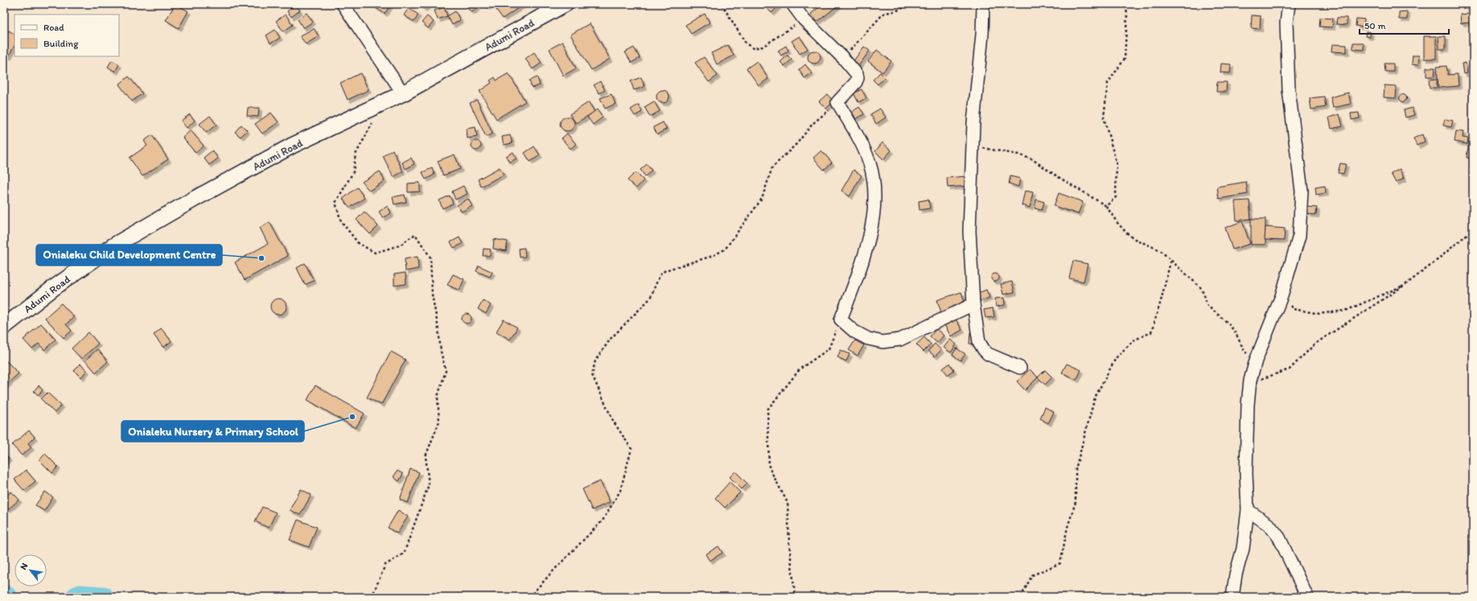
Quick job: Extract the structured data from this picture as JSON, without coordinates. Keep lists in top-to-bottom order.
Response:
{
  "streets": {
    "main road": ["Adumi Road"]
  },
  "places": ["Onialeku Child Development Centre", "Onialeku Nursery & Primary School"],
  "legend": ["Road", "Building"],
  "scale_bar": "50 m",
  "north": "top left"
}
